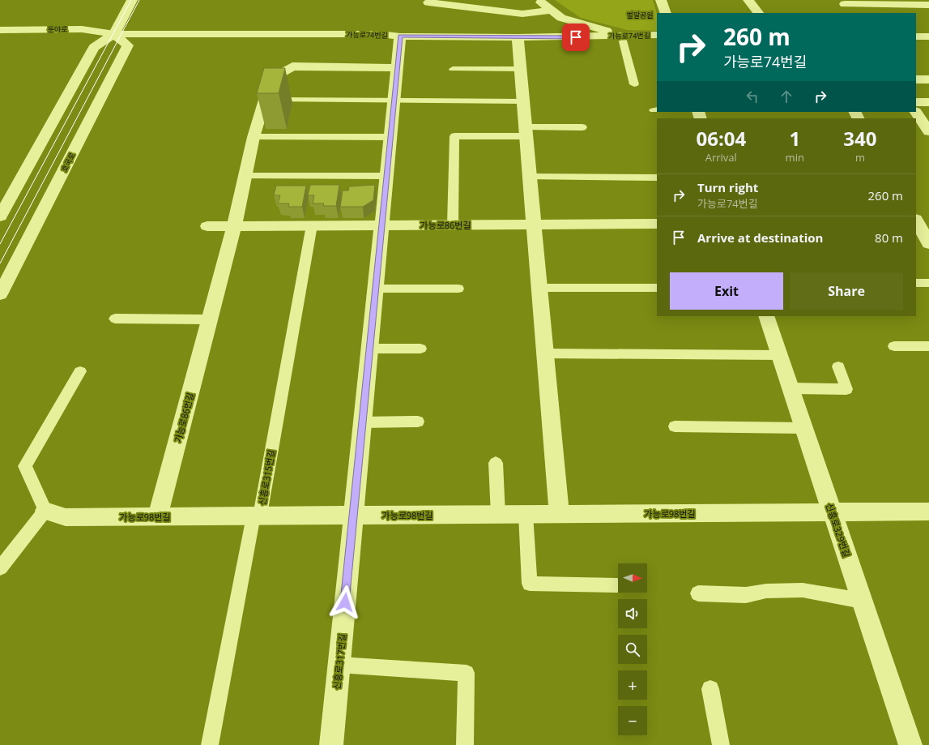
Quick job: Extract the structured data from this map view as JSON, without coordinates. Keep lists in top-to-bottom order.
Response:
{
  "streets": {
    "street": [
      "둔야로",
      "가능로74번길",
      "호국로",
      "가능로86번길",
      "가능로98번길",
      "신흥로329번길",
      "신흥로317번길"
    ],
    "lane": ["신흥로315번길"]
  },
  "crossings": [
    ["둔야로", "가능로74번길"],
    ["둔야로", "호국로"],
    ["가능로74번길", "호국로"],
    ["가능로74번길", "신흥로317번길"],
    ["가능로86번길", "신흥로315번길"],
    ["가능로86번길", "가능로98번길"],
    ["가능로86번길", "신흥로317번길"],
    ["신흥로315번길", "가능로98번길"],
    ["가능로98번길", "신흥로329번길"],
    ["가능로98번길", "신흥로317번길"]
  ],
  "parks": ["벌말공원"],
  "north": "right",
  "page": {
    "turn": ["260 m", "가능로74번길"],
    "eta": [
      "06:04",
      "Arrival",
      "1",
      "min",
      "340",
      "m"
    ],
    "list": [
      {
        "name": "Turn right",
        "note": "가능로74번길",
        "value": "260 m"
      },
      {
        "name": "Arrive at destination",
        "value": "80 m"
      }
    ],
    "buttons": ["Exit", "Share"],
    "map_buttons": ["+", "−"]
  }
}
